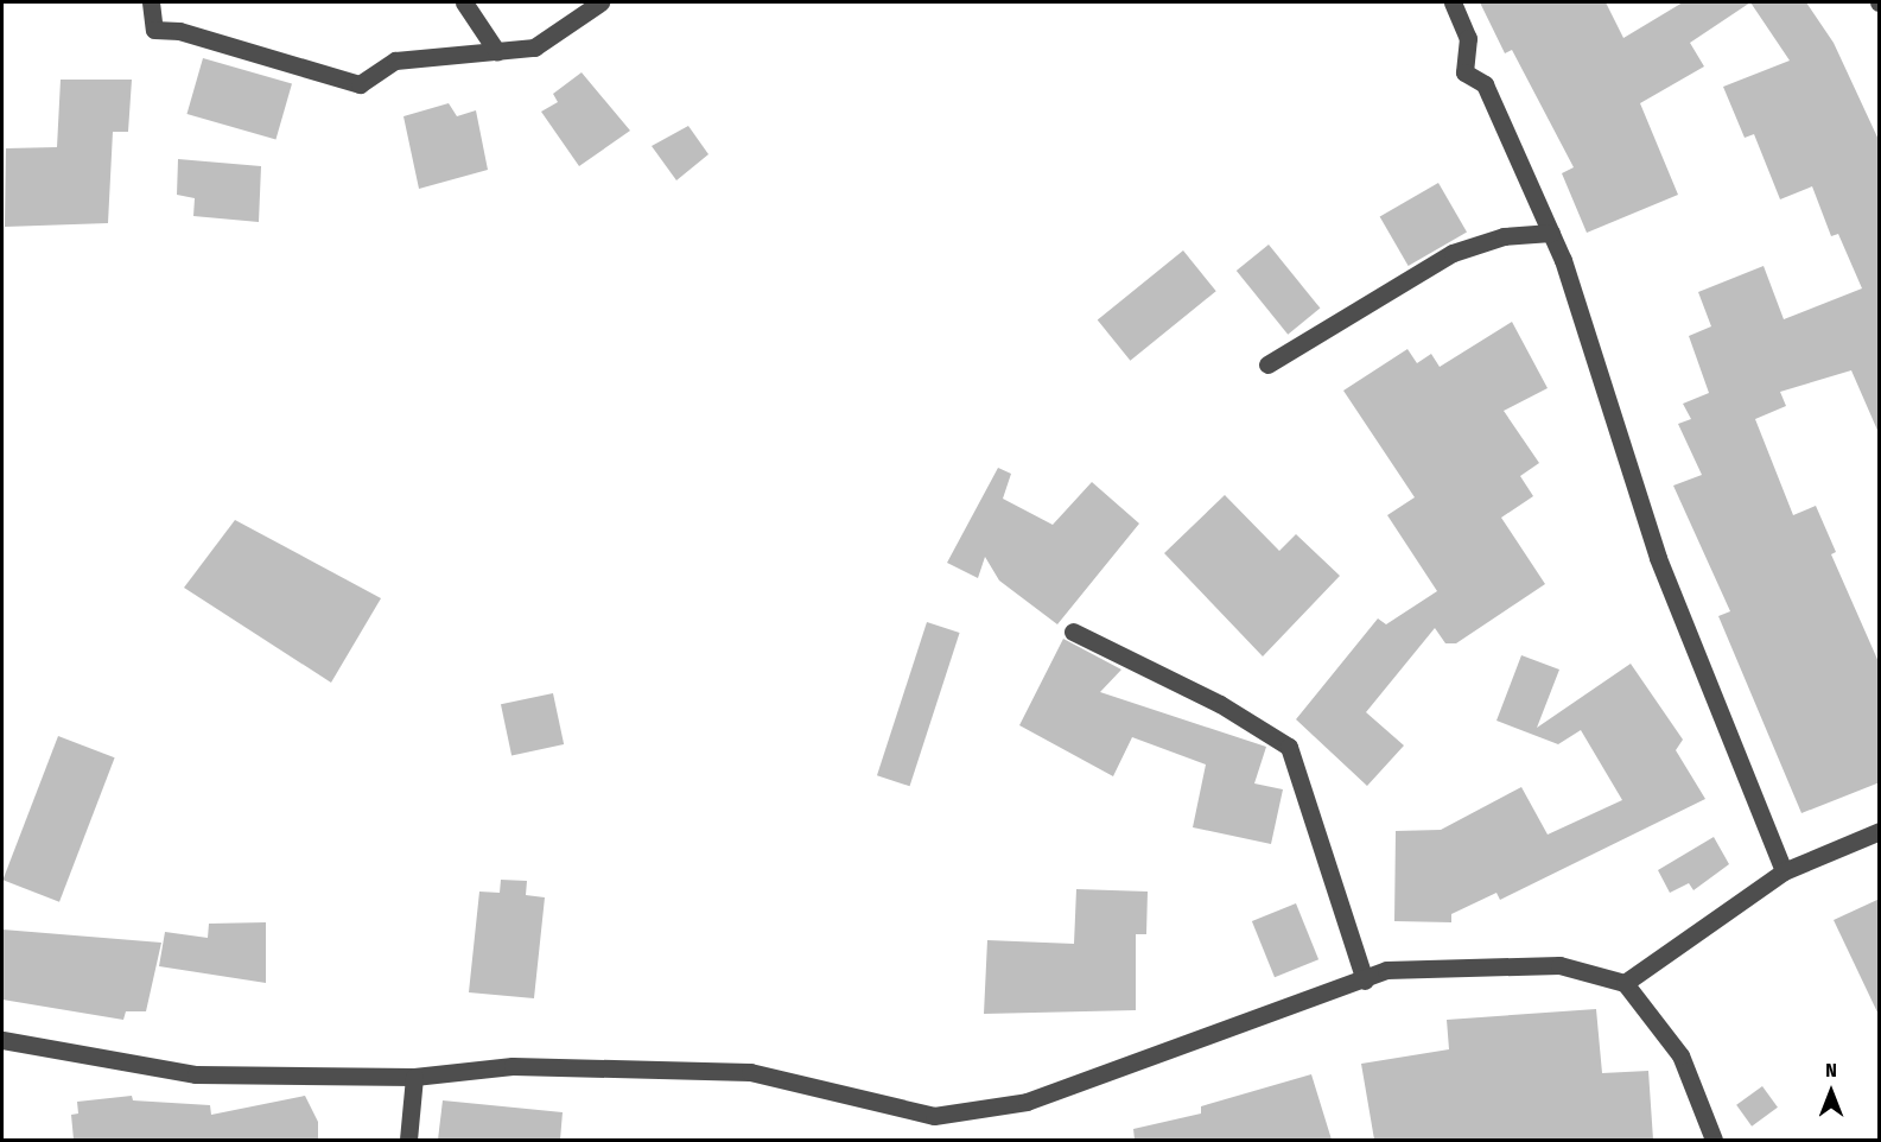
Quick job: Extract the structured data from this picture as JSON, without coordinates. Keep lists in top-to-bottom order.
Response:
{
  "north": "top"
}
